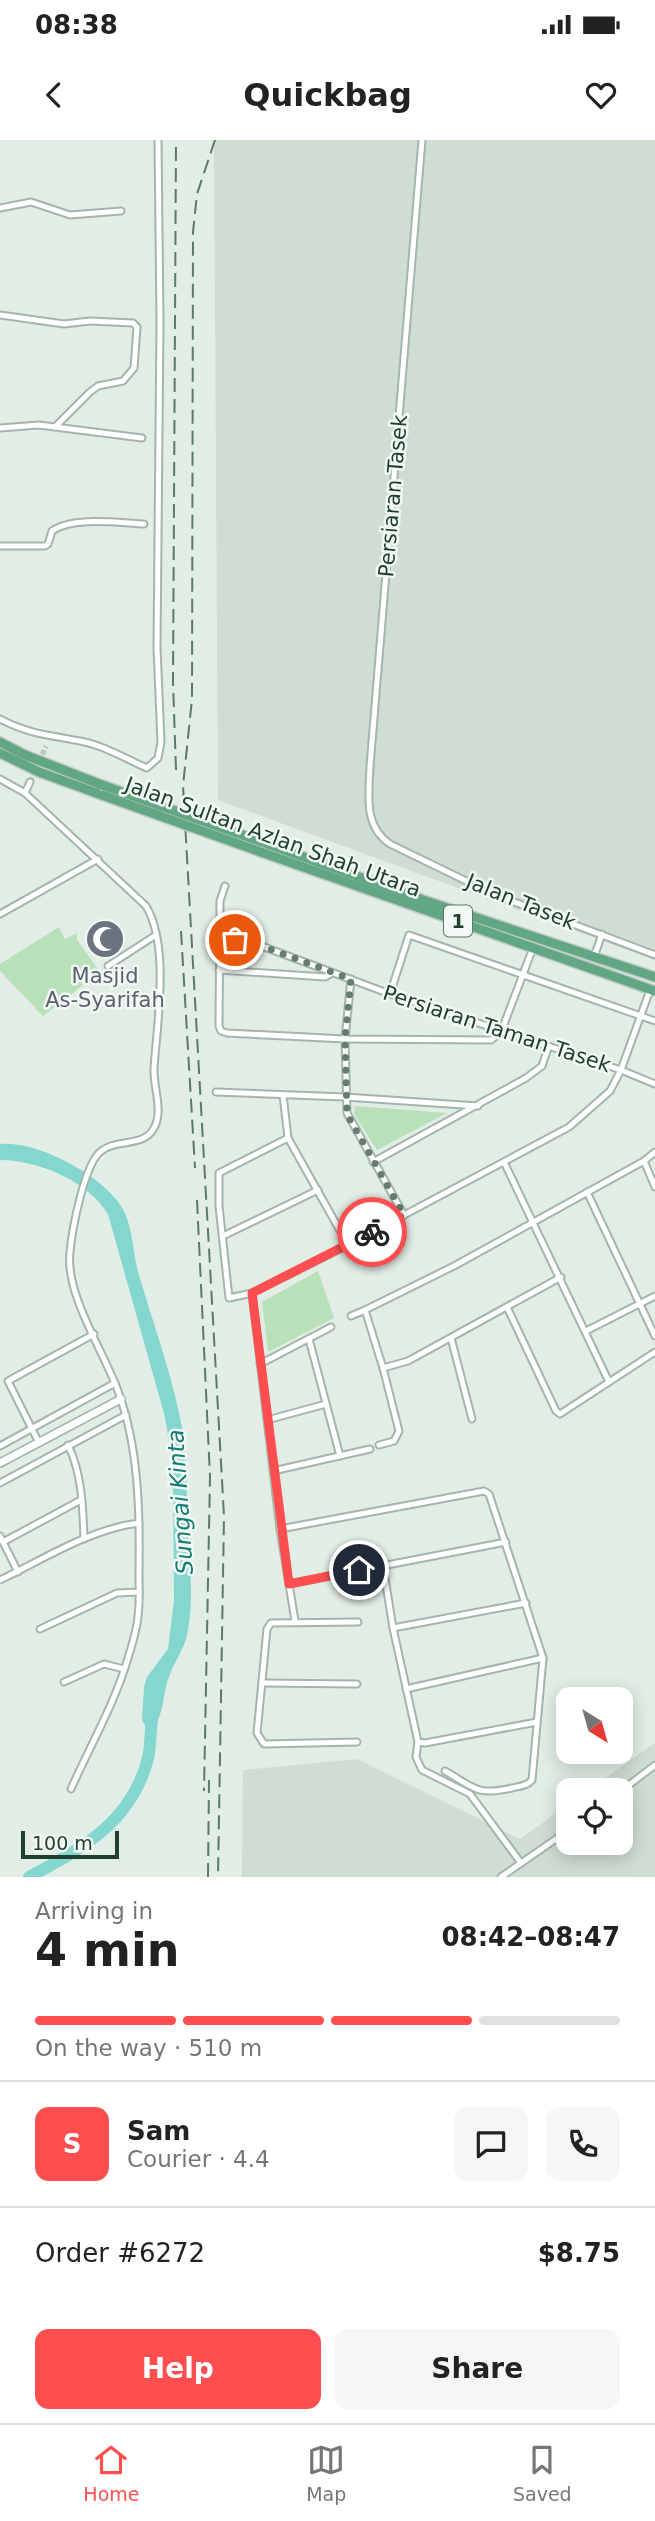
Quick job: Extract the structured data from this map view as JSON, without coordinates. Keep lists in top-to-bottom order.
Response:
{
  "streets": {
    "main road": ["Jalan Sultan Azlan Shah Utara", "1"],
    "street": ["Persiaran Tasek", "Jalan Tasek", "Persiaran Taman Tasek"]
  },
  "crossings": [
    ["Persiaran Tasek", "Jalan Tasek"]
  ],
  "water": ["Sungai Kinta"],
  "places": {
    "mosque": ["Masjid As-Syarifah"]
  },
  "scale_bar": "100 m",
  "north": "bottom right",
  "page": {
    "status": "08:38",
    "header": "Quickbag",
    "scale": "100 m",
    "heading": ["4 min", "Arriving in", "08:42–08:47"],
    "panel": [
      "Sam",
      "Courier · 4.4",
      "Order #6272",
      "$8.75"
    ],
    "bar": "On the way · 510 m",
    "round": "S",
    "buttons": ["Help", "Share"],
    "tabs": ["Home", "Map", "Saved"]
  }
}
